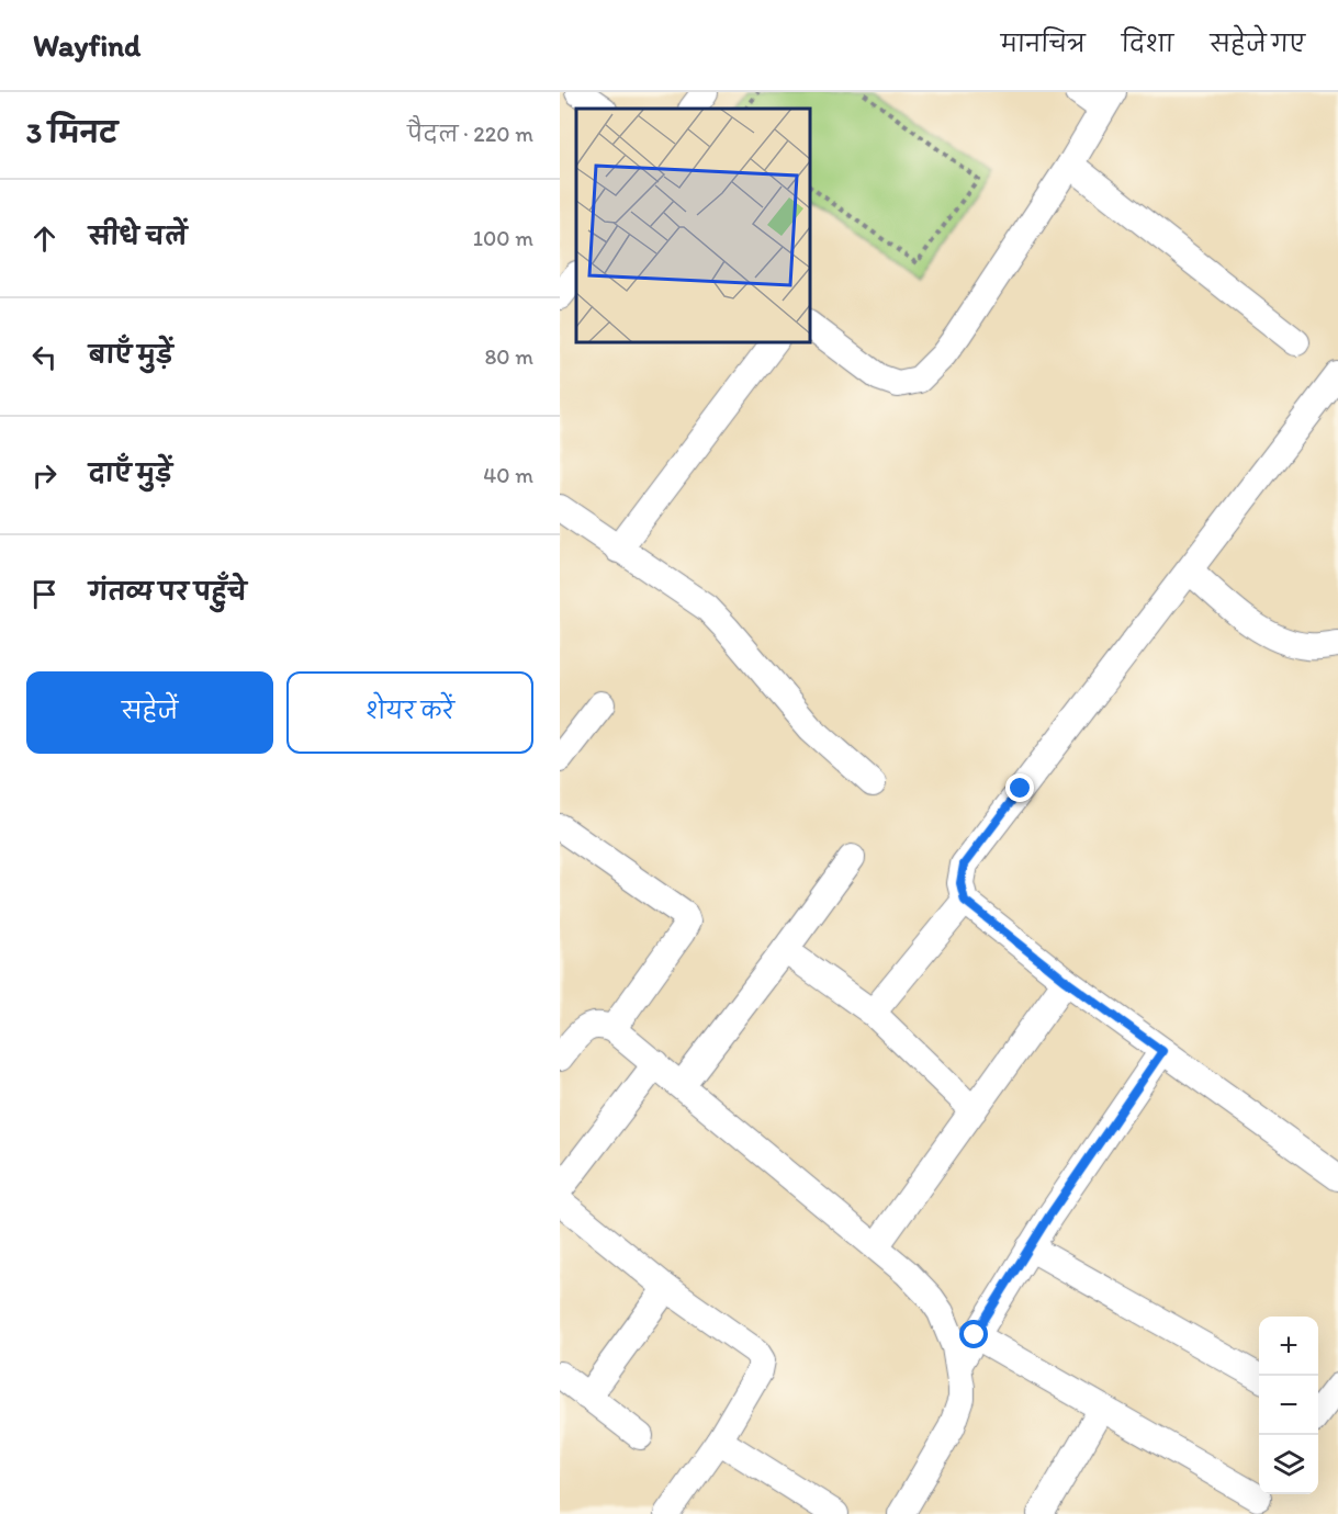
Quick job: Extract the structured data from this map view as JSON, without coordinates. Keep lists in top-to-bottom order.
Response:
{
  "page": {
    "header": "Wayfind",
    "nav": ["मानचित्र", "दिशा", "सहेजे गए"],
    "heading": ["3 मिनट", "पैदल · 220 m"],
    "list": [
      ["सीधे चलें", "100 m"],
      ["बाएँ मुड़ें", "80 m"],
      ["दाएँ मुड़ें", "40 m"],
      "गंतव्य पर पहुँचे"
    ],
    "buttons": ["सहेजें", "शेयर करें"],
    "map_buttons": ["+", "−"]
  }
}
